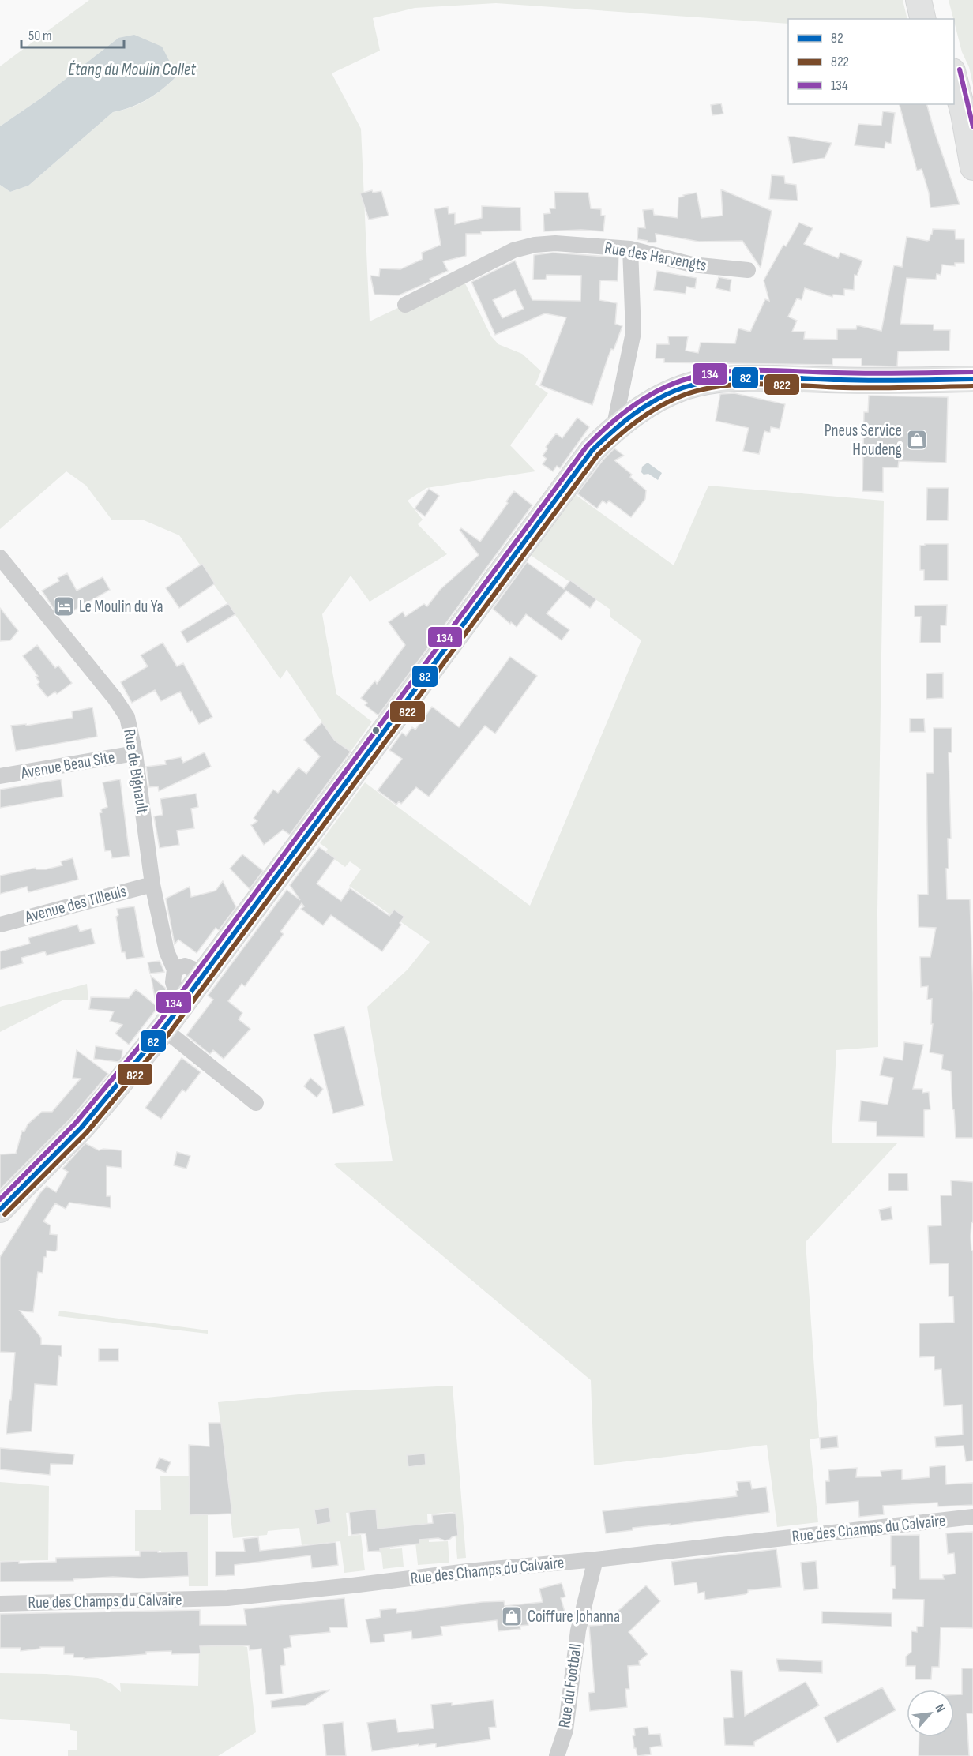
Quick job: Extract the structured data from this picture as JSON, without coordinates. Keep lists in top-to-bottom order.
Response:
{
  "streets": {
    "street": [
      "Rue des Harvengts",
      "Avenue Beau Site",
      "Rue de Bignault",
      "Avenue des Tilleuls",
      "Rue des Champs du Calvaire",
      "Rue du Football"
    ]
  },
  "crossings": [
    ["Avenue Beau Site", "Rue de Bignault"],
    ["Rue de Bignault", "Avenue des Tilleuls"],
    ["Rue des Champs du Calvaire", "Rue du Football"]
  ],
  "water": ["Étang du Moulin Collet"],
  "places": {
    "shop": ["Pneus Service Houdeng", "Coiffure Johanna"],
    "hotel": ["Le Moulin du Ya"]
  },
  "lines": ["transit line 134", "transit line 82", "transit line 822"],
  "legend": ["82", "822", "134"],
  "scale_bar": "50 m",
  "north": "top right"
}
